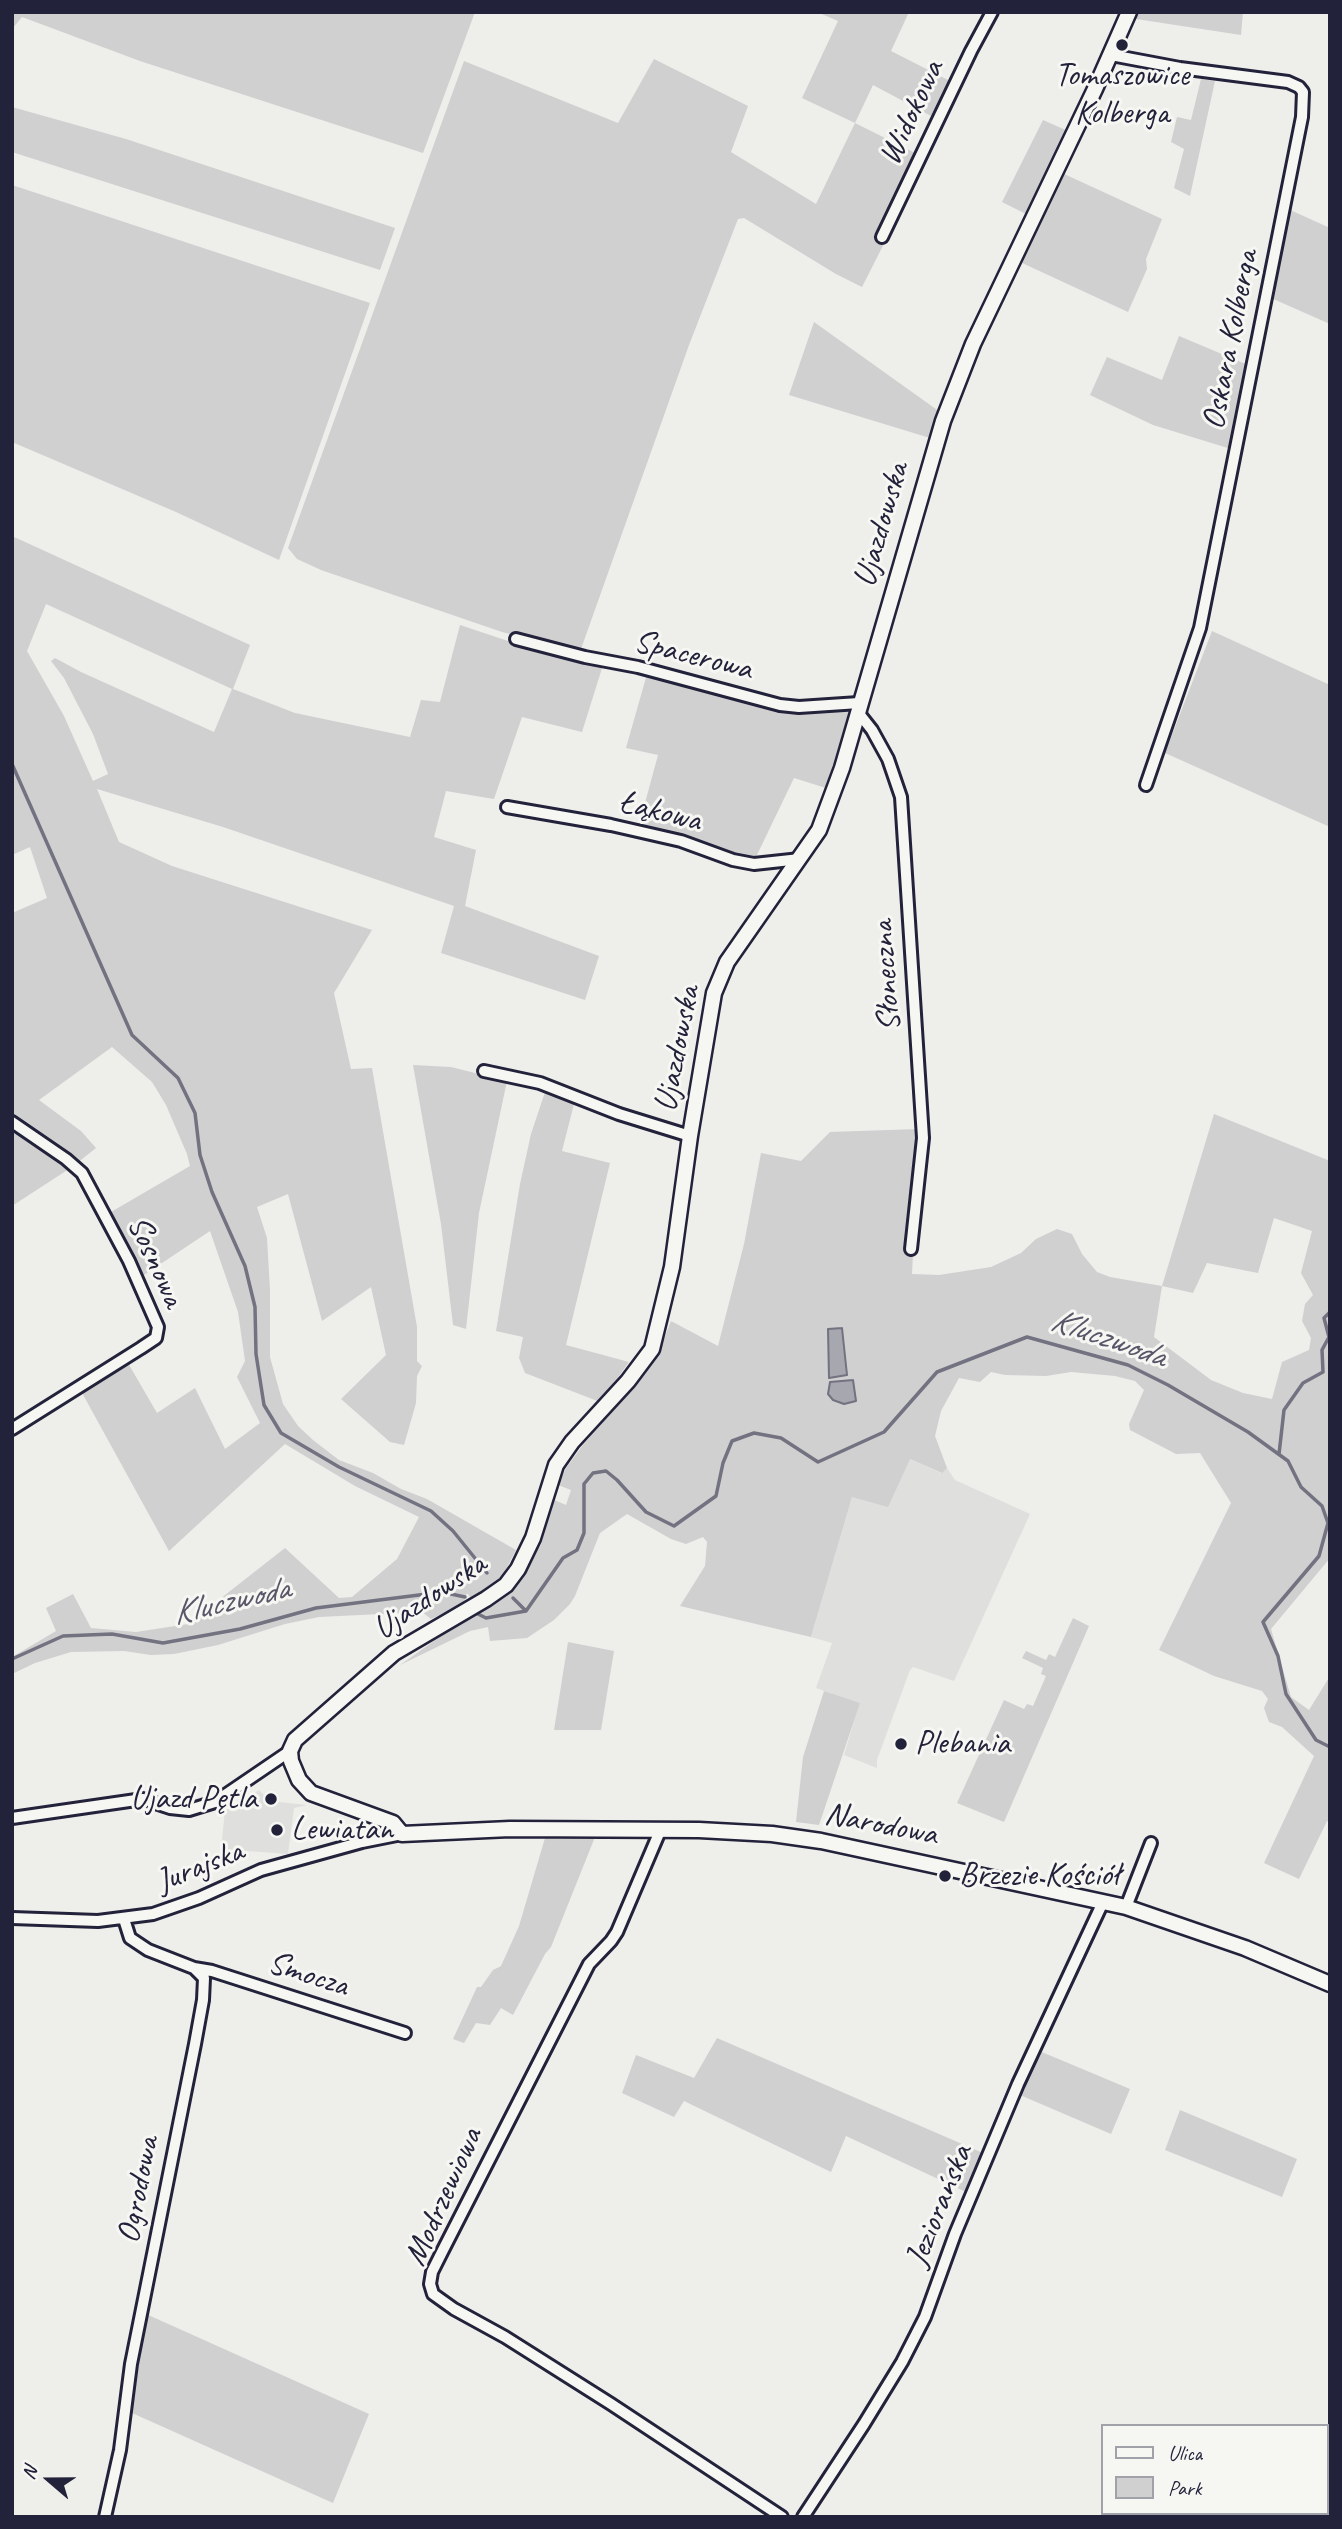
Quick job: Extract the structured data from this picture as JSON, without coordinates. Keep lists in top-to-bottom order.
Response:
{
  "streets": {
    "street": [
      "Widokowa",
      "Oskara Kolberga",
      "Ujazdowska",
      "Spacerowa",
      "Łąkowa",
      "Słoneczna",
      "Sosnowa",
      "Narodowa",
      "Jurajska",
      "Smocza",
      "Ogrodowa",
      "Modrzewiowa",
      "Jeziorańska"
    ]
  },
  "crossings": [
    ["Oskara Kolberga", "Ujazdowska"],
    ["Ujazdowska", "Spacerowa"],
    ["Ujazdowska", "Łąkowa"],
    ["Ujazdowska", "Słoneczna"],
    ["Spacerowa", "Słoneczna"],
    ["Narodowa", "Jurajska"],
    ["Narodowa", "Modrzewiowa"],
    ["Narodowa", "Jeziorańska"],
    ["Smocza", "Ogrodowa"]
  ],
  "water": ["Kluczwoda"],
  "places": [
    "Tomaszowice Kolberga",
    "Plebania",
    "Ujazd Pętla",
    "Lewiatan",
    "Brzezie Kościół"
  ],
  "legend": ["Ulica", "Park"],
  "north": "left"
}
